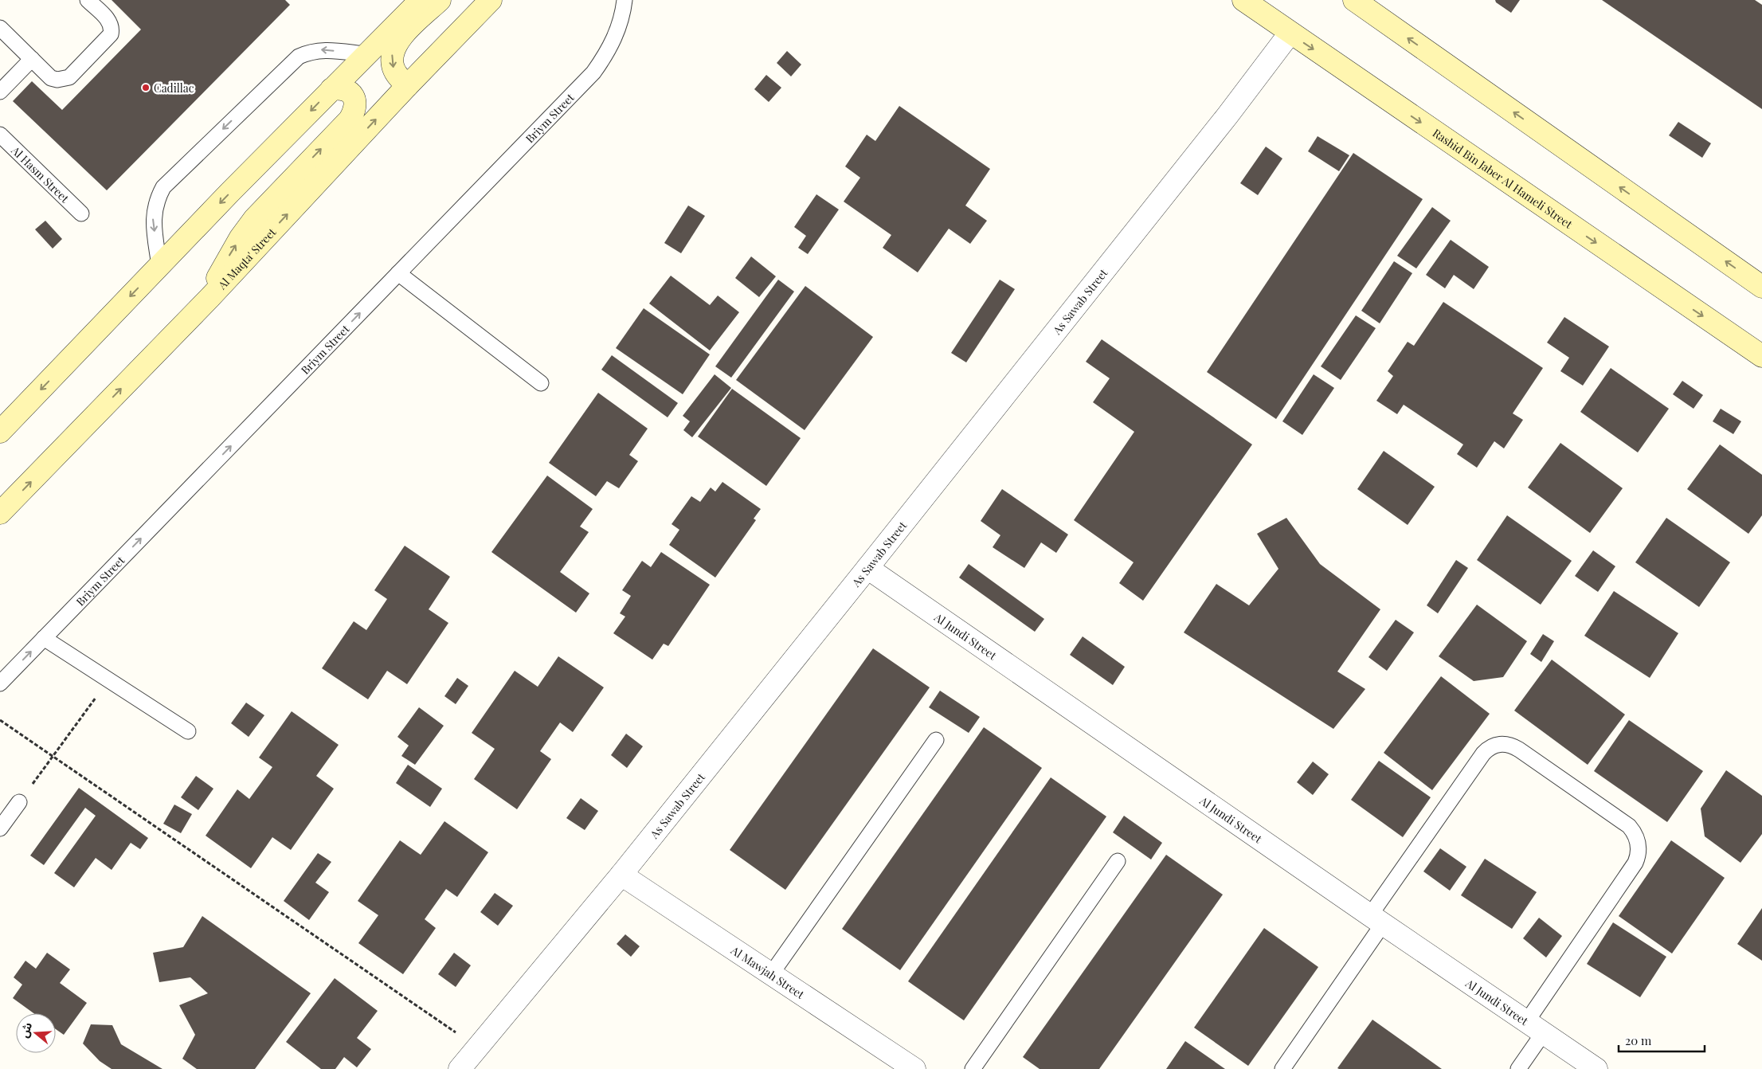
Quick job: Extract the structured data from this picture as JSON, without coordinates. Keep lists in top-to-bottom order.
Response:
{
  "streets": {
    "street": [
      "Rashid Bin Jaber Al Hameli Street",
      "Al Maqta' Street",
      "As Sawab Street",
      "Al Jundi Street",
      "Al Mawjah Street"
    ],
    "lane": ["Briym Street", "Al Hasm Street"]
  },
  "crossings": [
    ["Rashid Bin Jaber Al Hameli Street", "As Sawab Street"],
    ["As Sawab Street", "Al Jundi Street"],
    ["As Sawab Street", "Al Mawjah Street"]
  ],
  "one_way": ["Briym Street"],
  "places": ["Cadillac"],
  "scale_bar": "20 m",
  "north": "left"
}
